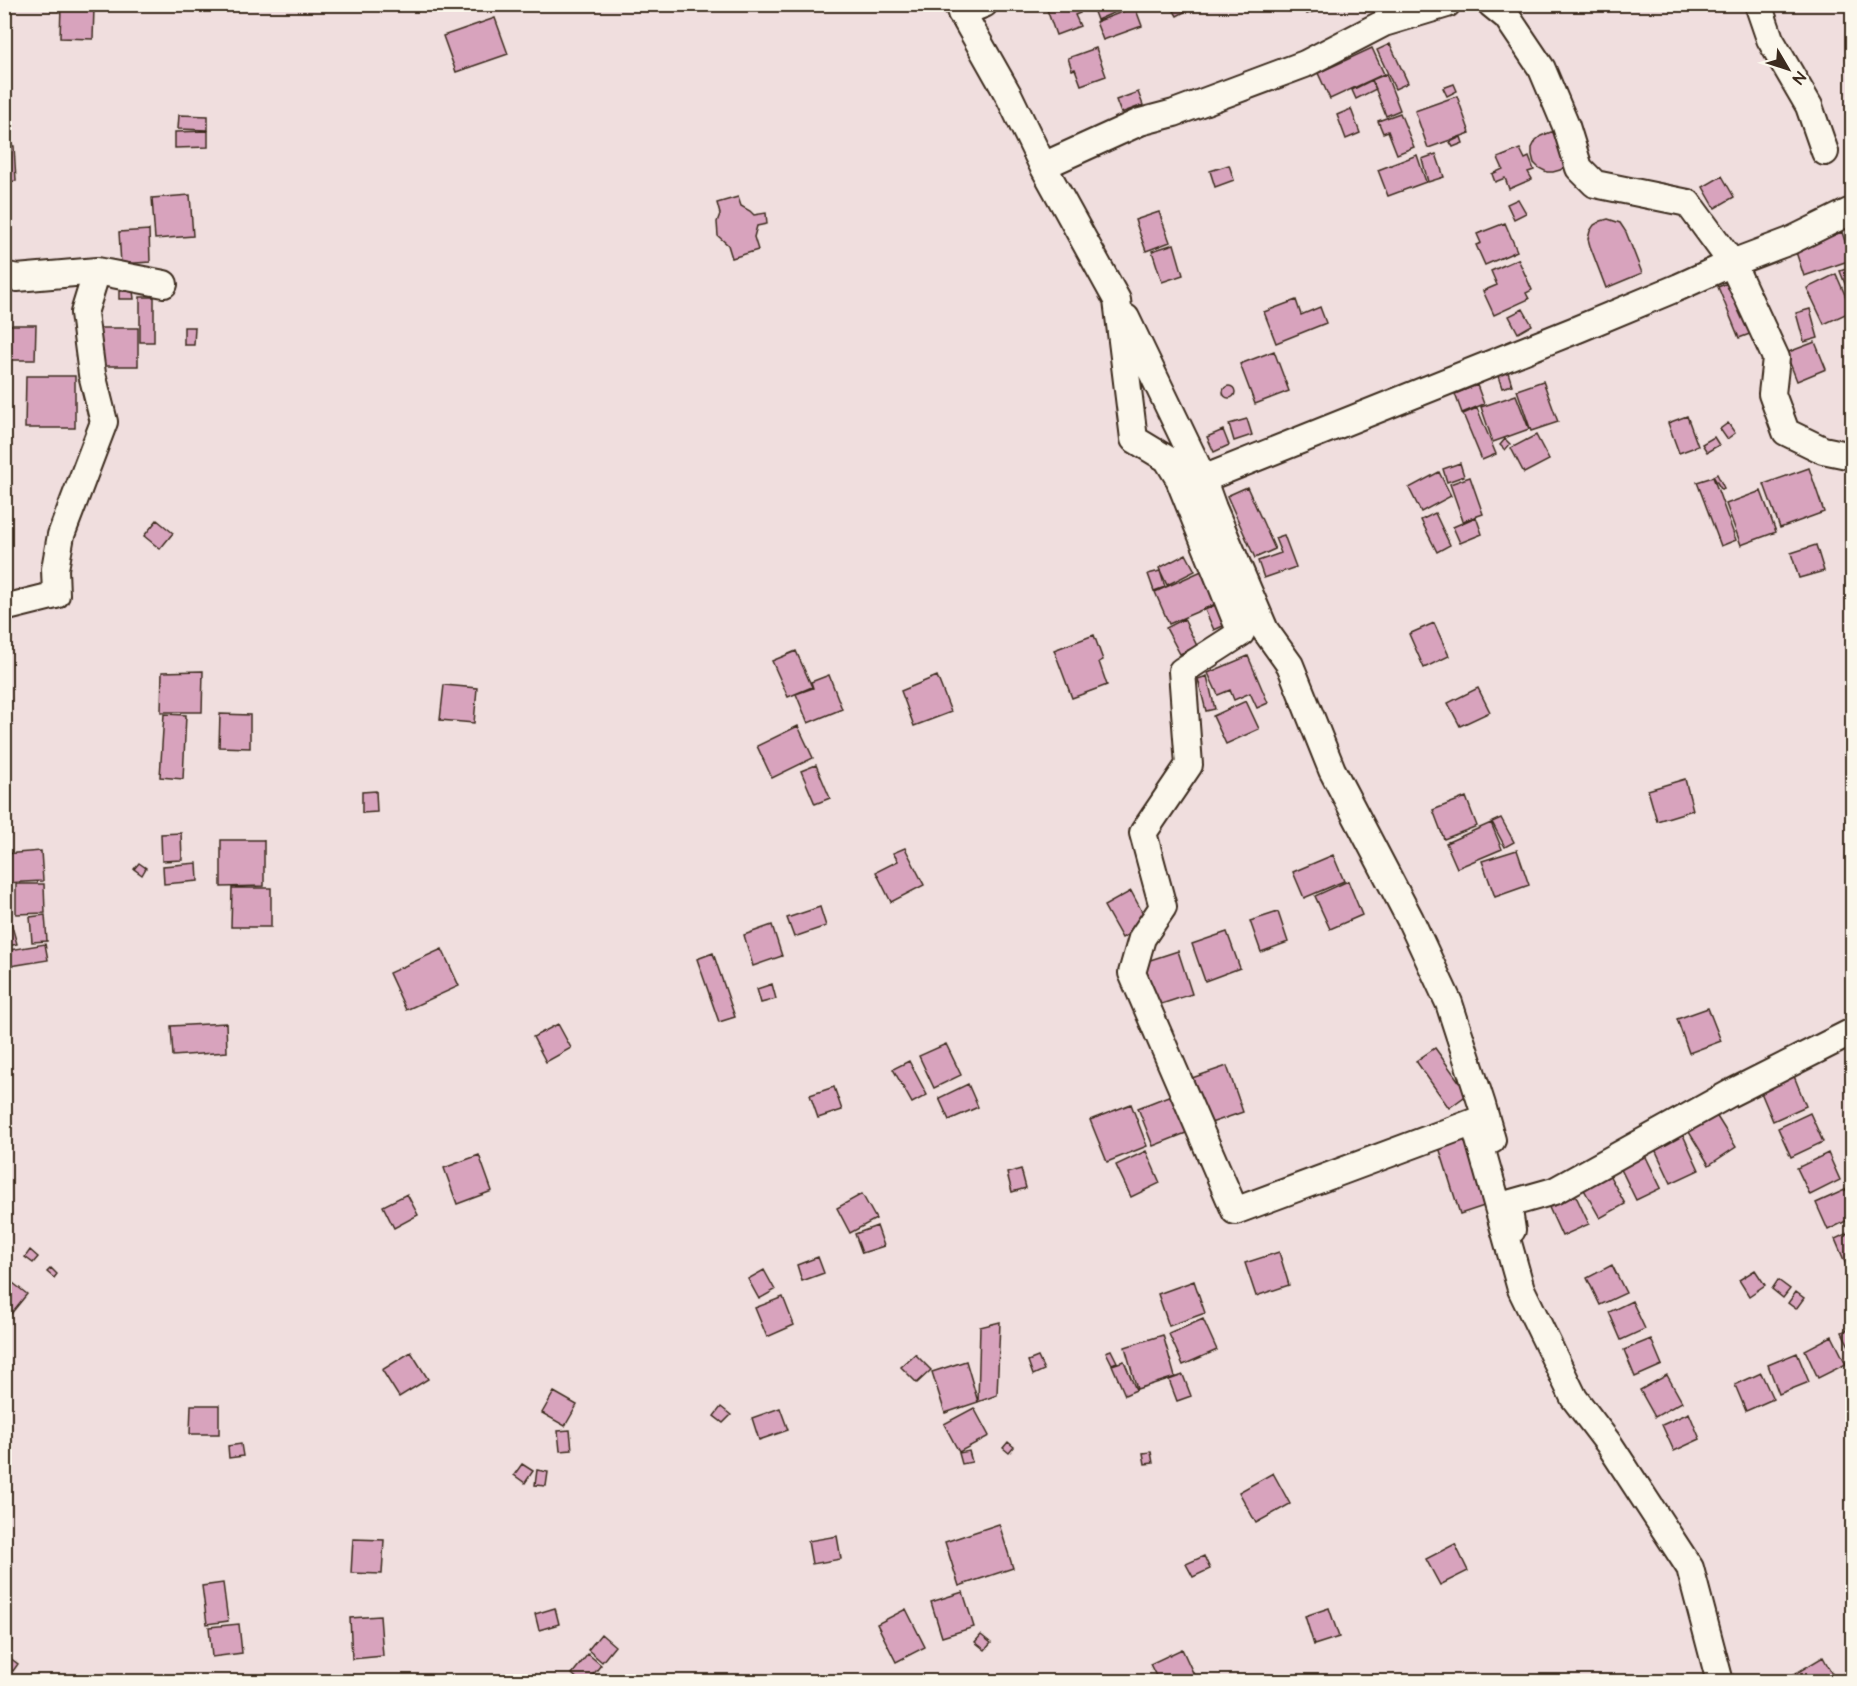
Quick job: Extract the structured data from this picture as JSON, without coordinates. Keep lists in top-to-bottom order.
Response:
{
  "north": "bottom right"
}
